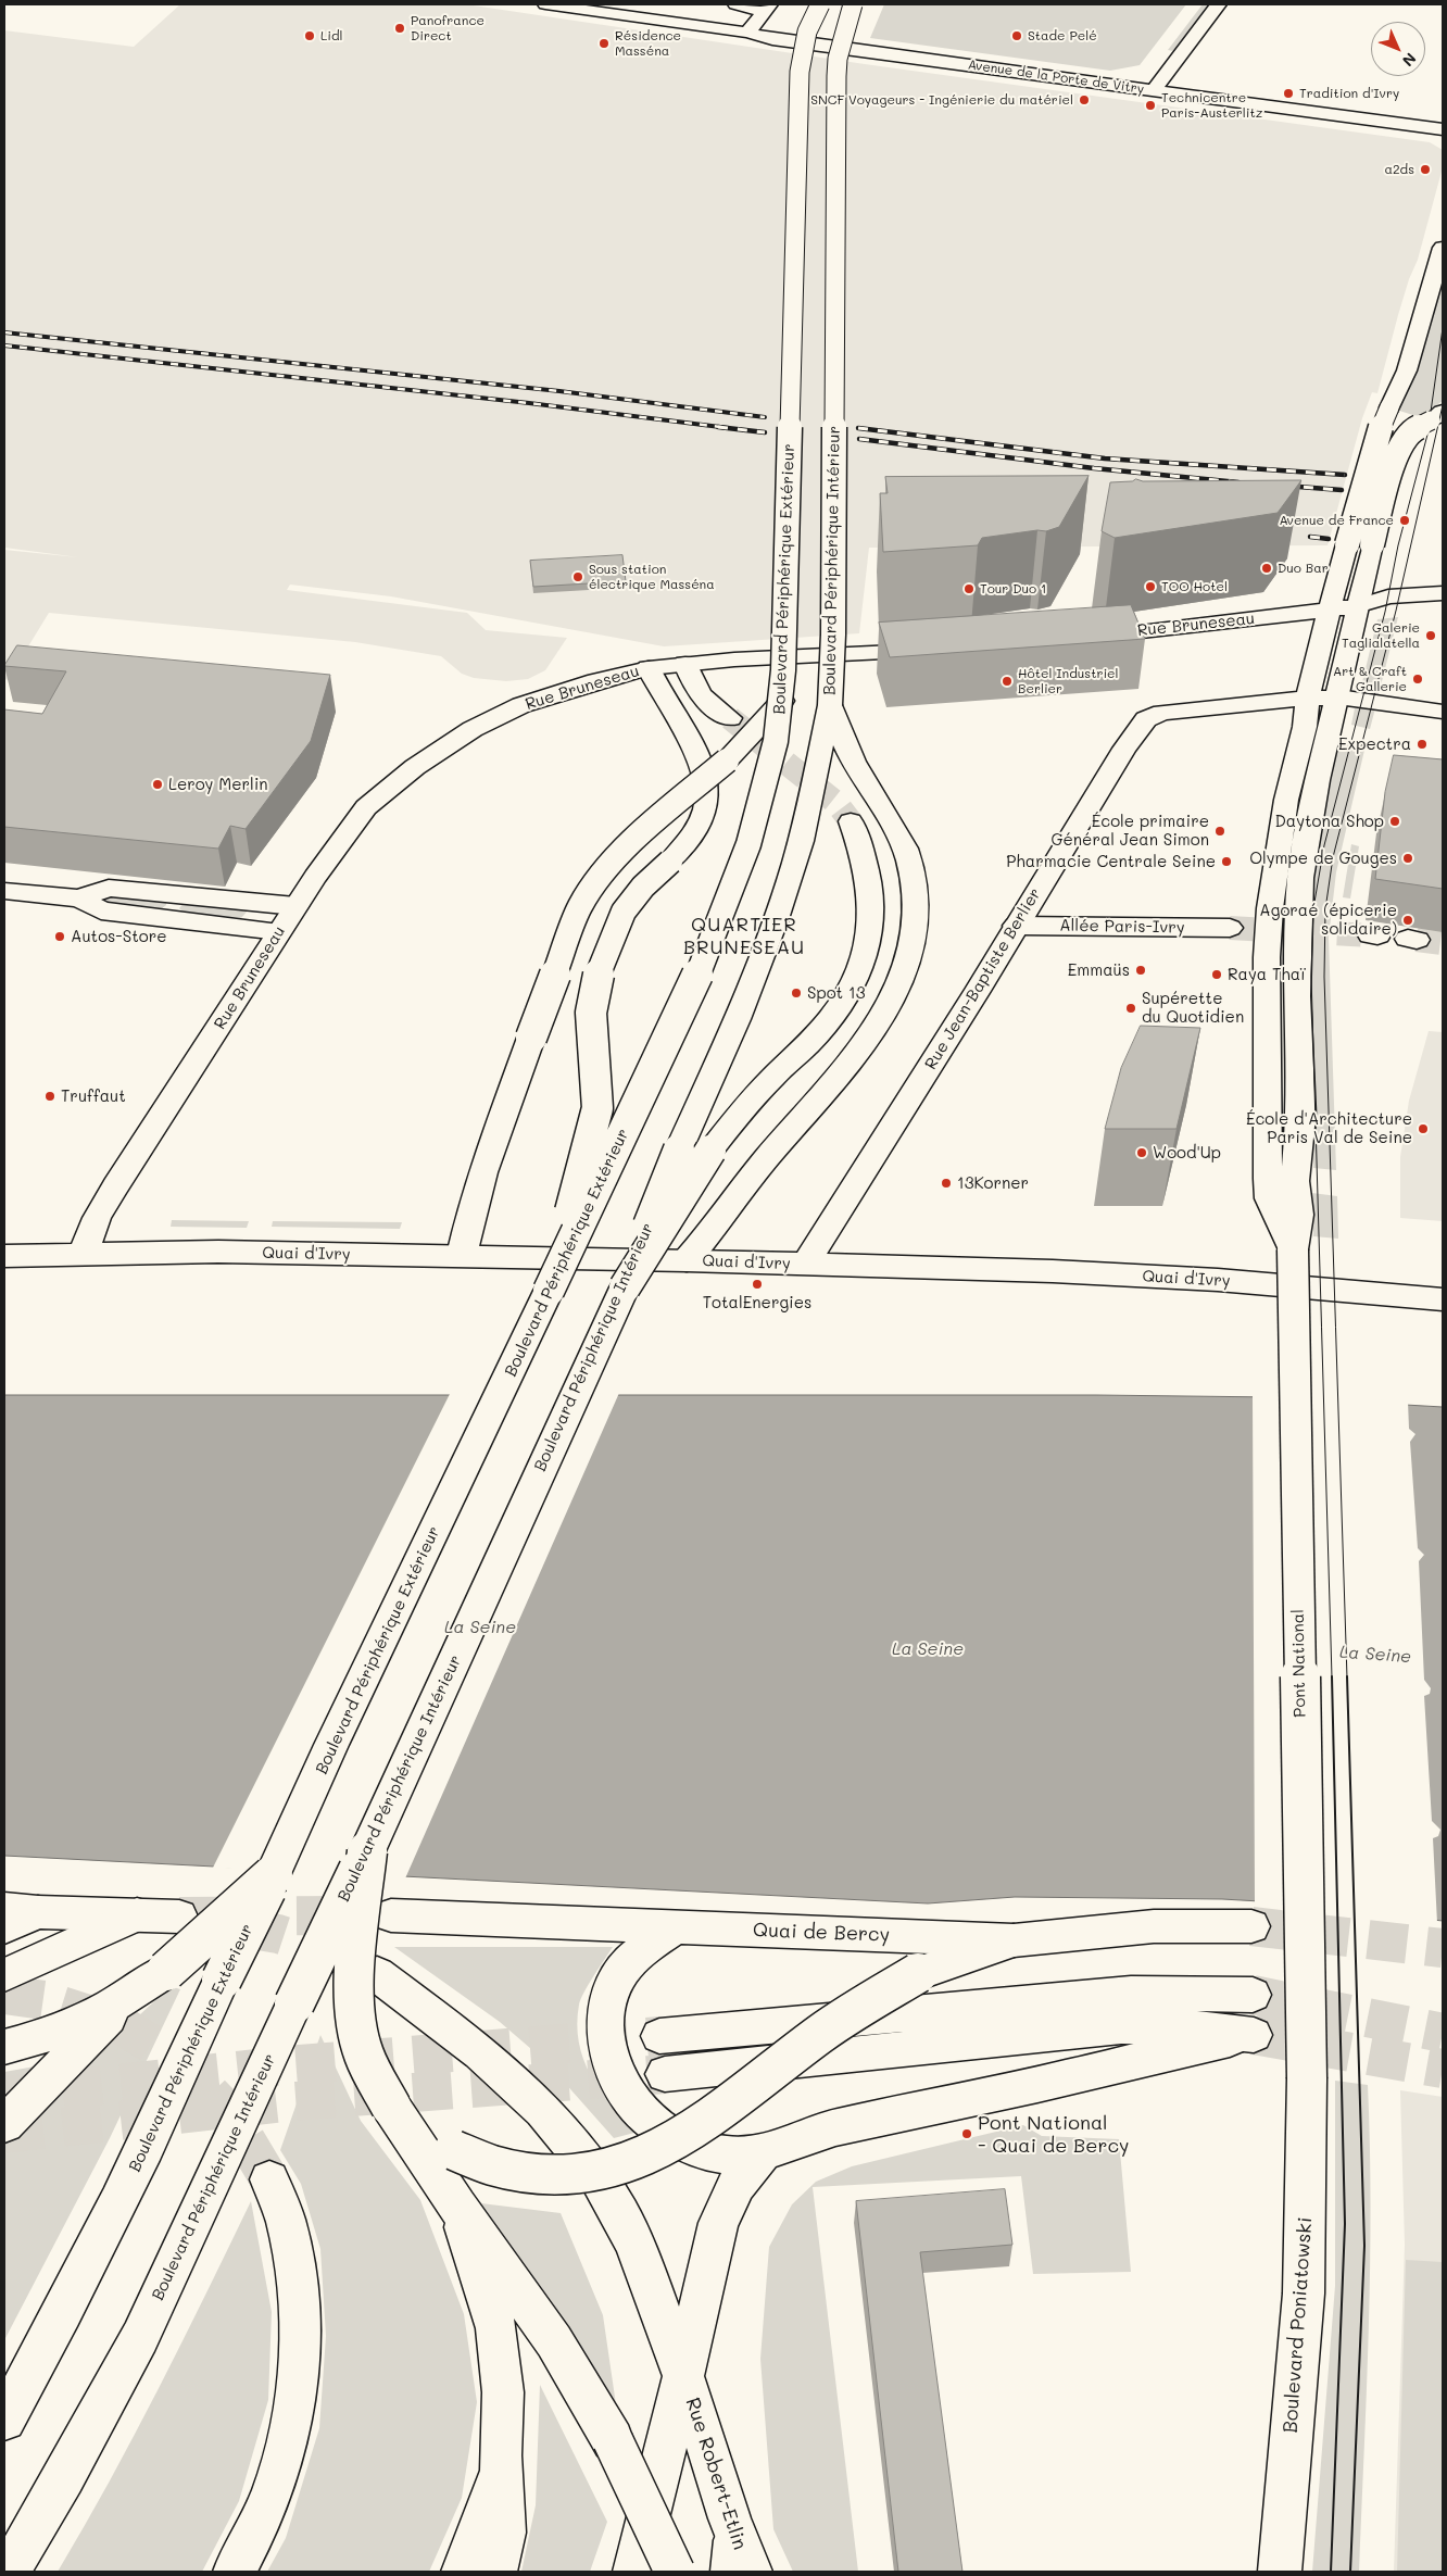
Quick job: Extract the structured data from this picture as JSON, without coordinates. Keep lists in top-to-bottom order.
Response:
{
  "streets": {
    "main road": [
      "Avenue de la Porte de Vitry",
      "Boulevard Périphérique Intérieur",
      "Boulevard Périphérique Extérieur",
      "Rue Bruneseau",
      "Allée Paris-Ivry",
      "Rue Jean-Baptiste Berlier",
      "Quai d'Ivry",
      "Pont National",
      "Quai de Bercy",
      "Boulevard Poniatowski",
      "Rue Robert-Etlin"
    ]
  },
  "crossings": [
    ["Rue Bruneseau", "Quai d'Ivry"],
    ["Allée Paris-Ivry", "Rue Jean-Baptiste Berlier"],
    ["Rue Jean-Baptiste Berlier", "Quai d'Ivry"],
    ["Pont National", "Boulevard Poniatowski"]
  ],
  "districts": ["QUARTIER BRUNESEAU"],
  "water": ["La Seine"],
  "places": [
    "Panofrance Direct",
    "Lidl",
    "Stade Pelé",
    "Résidence Masséna",
    "Tradition d'Ivry",
    "SNCF Voyageurs - Ingénierie du matériel",
    "Technicentre Paris-Austerlitz",
    "a2ds",
    "Avenue de France",
    "Duo Bar",
    "Sous station électrique Masséna",
    "TOO Hotel",
    "Tour Duo 1",
    "Galerie Taglialatella",
    "Art & Craft Gallerie",
    "Hôtel Industriel Berlier",
    "Expectra",
    "Leroy Merlin",
    "Daytona Shop",
    "École primaire Général Jean Simon",
    "Olympe de Gouges",
    "Pharmacie Centrale Seine",
    "Agoraé (épicerie solidaire)",
    "Autos-Store",
    "Emmaüs",
    "Raya Thaï",
    "Spot 13",
    "Supérette du Quotidien",
    "Truffaut",
    "École d'Architecture Paris Val de Seine",
    "Wood'Up",
    "13Korner",
    "TotalEnergies",
    "Pont National - Quai de Bercy"
  ],
  "north": "bottom right"
}
